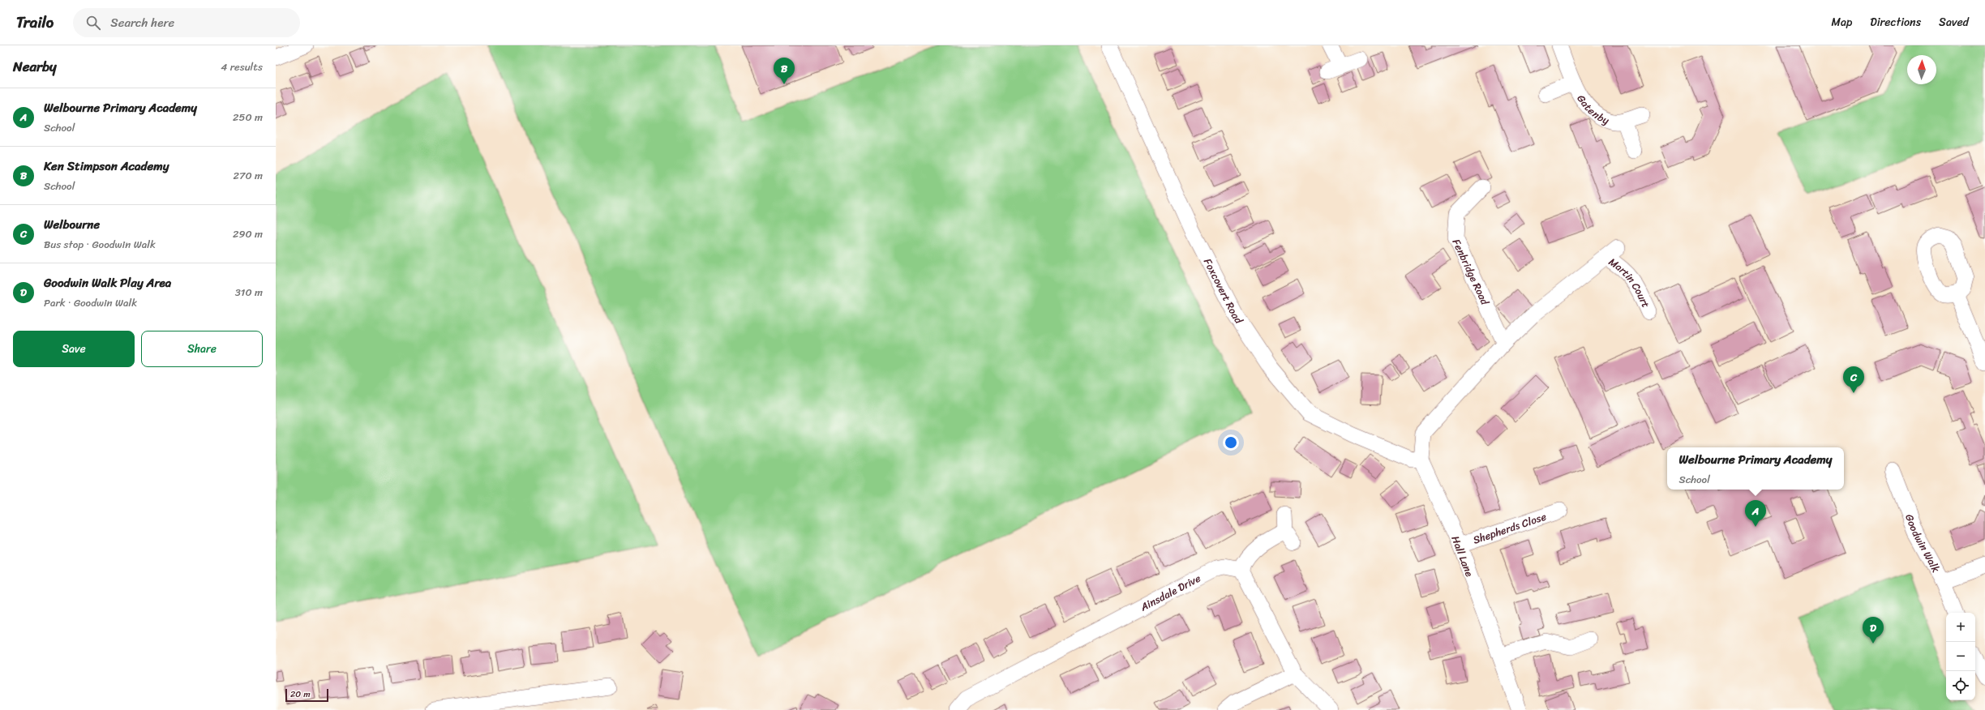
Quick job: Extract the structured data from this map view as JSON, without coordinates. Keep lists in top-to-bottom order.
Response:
{
  "streets": {
    "street": [
      "Gatenby",
      "Fenbridge Road",
      "Martin Court",
      "Foxcovert Road",
      "Shepherds Close",
      "Goodwin Walk",
      "Hall Lane",
      "Ainsdale Drive"
    ]
  },
  "crossings": [
    ["Fenbridge Road", "Martin Court"],
    ["Foxcovert Road", "Hall Lane"],
    ["Shepherds Close", "Hall Lane"]
  ],
  "scale_bar": "20 m",
  "north": "top",
  "page": {
    "header": "Trailo",
    "search": "Search here",
    "nav": ["Map", "Directions", "Saved"],
    "heading": ["Nearby", "4 results"],
    "pins": [
      "B",
      "C",
      "A",
      "D"
    ],
    "list": [
      {
        "mark": "A",
        "name": "Welbourne Primary Academy",
        "note": "School",
        "value": "250 m"
      },
      {
        "mark": "B",
        "name": "Ken Stimpson Academy",
        "note": "School",
        "value": "270 m"
      },
      {
        "mark": "C",
        "name": "Welbourne",
        "note": "Bus stop · Goodwin Walk",
        "value": "290 m"
      },
      {
        "mark": "D",
        "name": "Goodwin Walk Play Area",
        "note": "Park · Goodwin Walk",
        "value": "310 m"
      }
    ],
    "buttons": ["Save", "Share"],
    "popup": ["Welbourne Primary Academy", "School"],
    "map_buttons": ["+", "−"],
    "scale": "20 m"
  }
}
